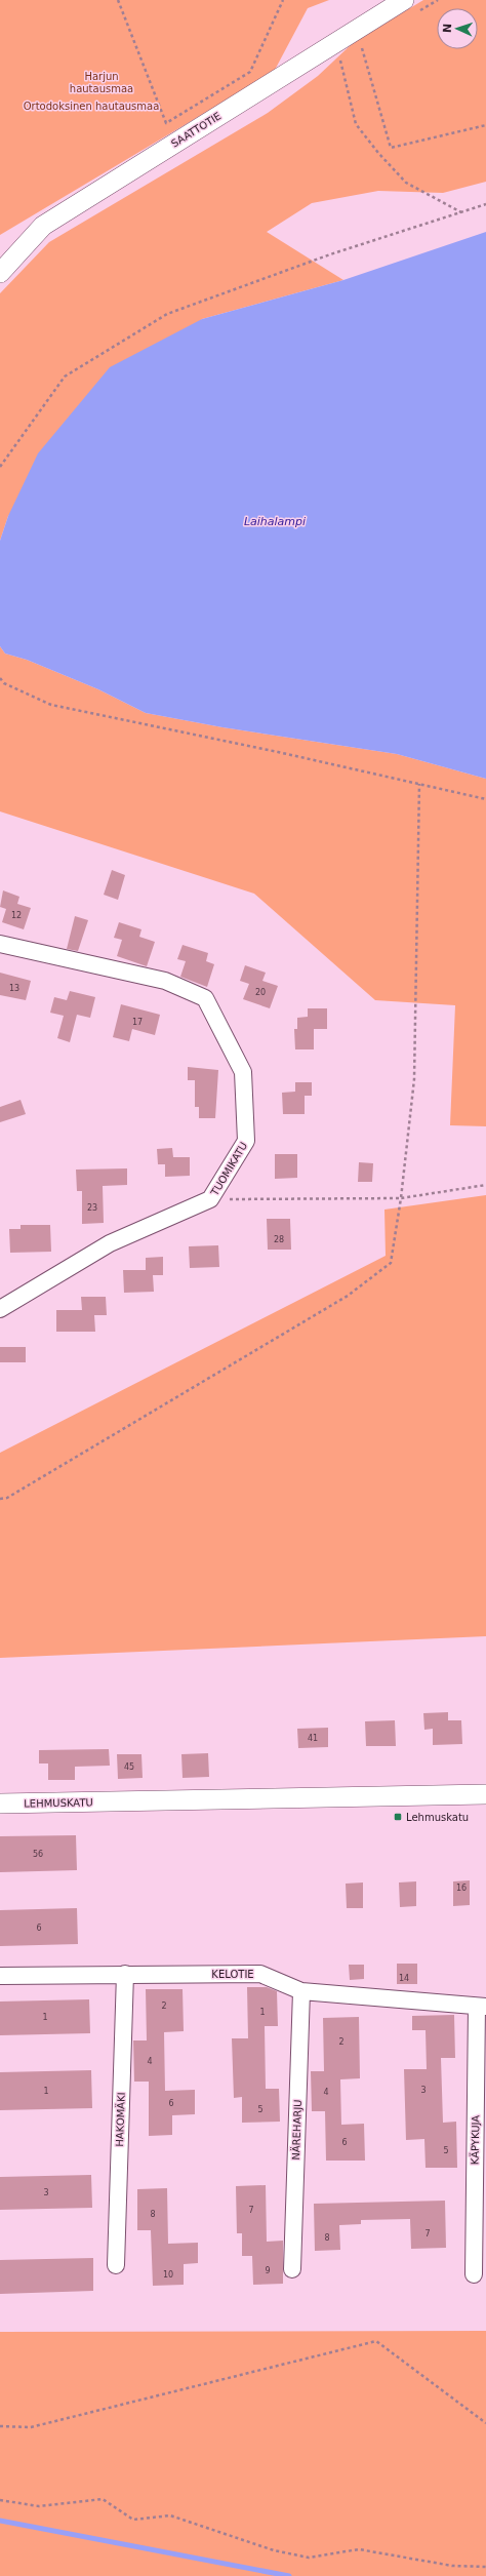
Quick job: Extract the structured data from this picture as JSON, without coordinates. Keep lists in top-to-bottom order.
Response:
{
  "streets": {
    "street": [
      "SAATTOTIE",
      "TUOMIKATU",
      "LEHMUSKATU",
      "KELOTIE",
      "HAKOMÄKI",
      "NÄREHARJU",
      "KÄPYKUJA"
    ]
  },
  "crossings": [
    ["KELOTIE", "HAKOMÄKI"],
    ["KELOTIE", "NÄREHARJU"],
    ["KELOTIE", "KÄPYKUJA"]
  ],
  "water": ["Laihalampi"],
  "parks": ["Harjun hautausmaa", "Ortodoksinen hautausmaa"],
  "places": {
    "transit": ["Lehmuskatu"]
  },
  "house_numbers": [
    "12",
    "13",
    "20",
    "17",
    "23",
    "28",
    "41",
    "45",
    "56",
    "16",
    "6",
    "14",
    "2",
    "1",
    "1",
    "2",
    "4",
    "3",
    "1",
    "4",
    "6",
    "5",
    "6",
    "5",
    "3",
    "7",
    "8",
    "7",
    "8",
    "9",
    "10"
  ],
  "north": "left"
}
